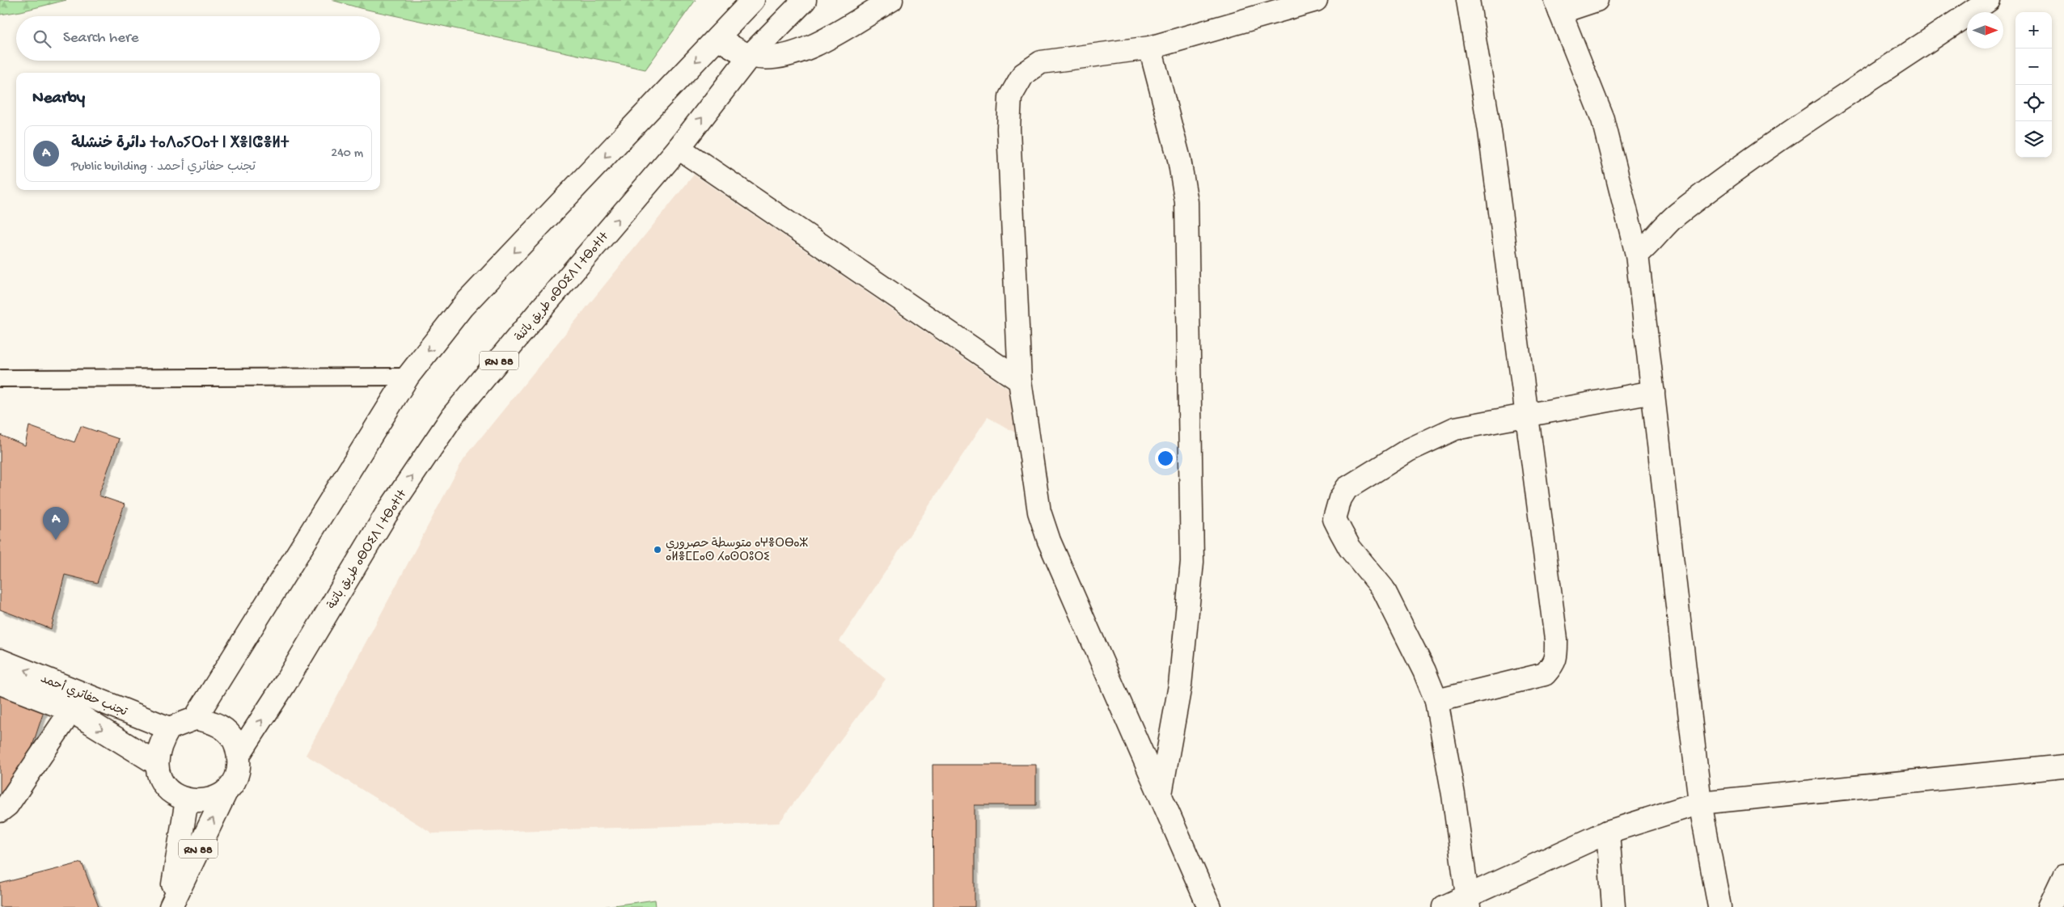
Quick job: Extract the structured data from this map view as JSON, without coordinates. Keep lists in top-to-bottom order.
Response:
{
  "streets": {
    "street": ["طريق باتنة ⴰⴱⵔⵉⴷ ⵏ ⵜⴱⴰⵜⵏⵜ", "RN 88", "تجنب حفاتري أحمد"]
  },
  "crossings": [
    ["طريق باتنة ⴰⴱⵔⵉⴷ ⵏ ⵜⴱⴰⵜⵏⵜ", "RN 88"],
    ["طريق باتنة ⴰⴱⵔⵉⴷ ⵏ ⵜⴱⴰⵜⵏⵜ", "تجنب حفاتري أحمد"],
    ["RN 88", "تجنب حفاتري أحمد"]
  ],
  "places": ["متوسطة حصروري ⴰⵖⴻⵔⴱⴰⵣ ⴰⵍⴻⵎⵎⴰⵙ ⵃⴰⵙⵔⵓⵔⵉ"],
  "north": "right",
  "page": {
    "map_buttons": ["+", "−"],
    "search": "Search here",
    "heading": "Nearby",
    "list": [
      {
        "mark": "A",
        "name": "دائرة خنشلة ⵜⴰⴷⴰⵢⵔⴰⵜ ⵏ ⵅⴻⵏⵛⴻⵍⵜ",
        "note": "Public building · تجنب حفاتري أحمد",
        "value": "240 m"
      }
    ],
    "pins": "A"
  }
}
